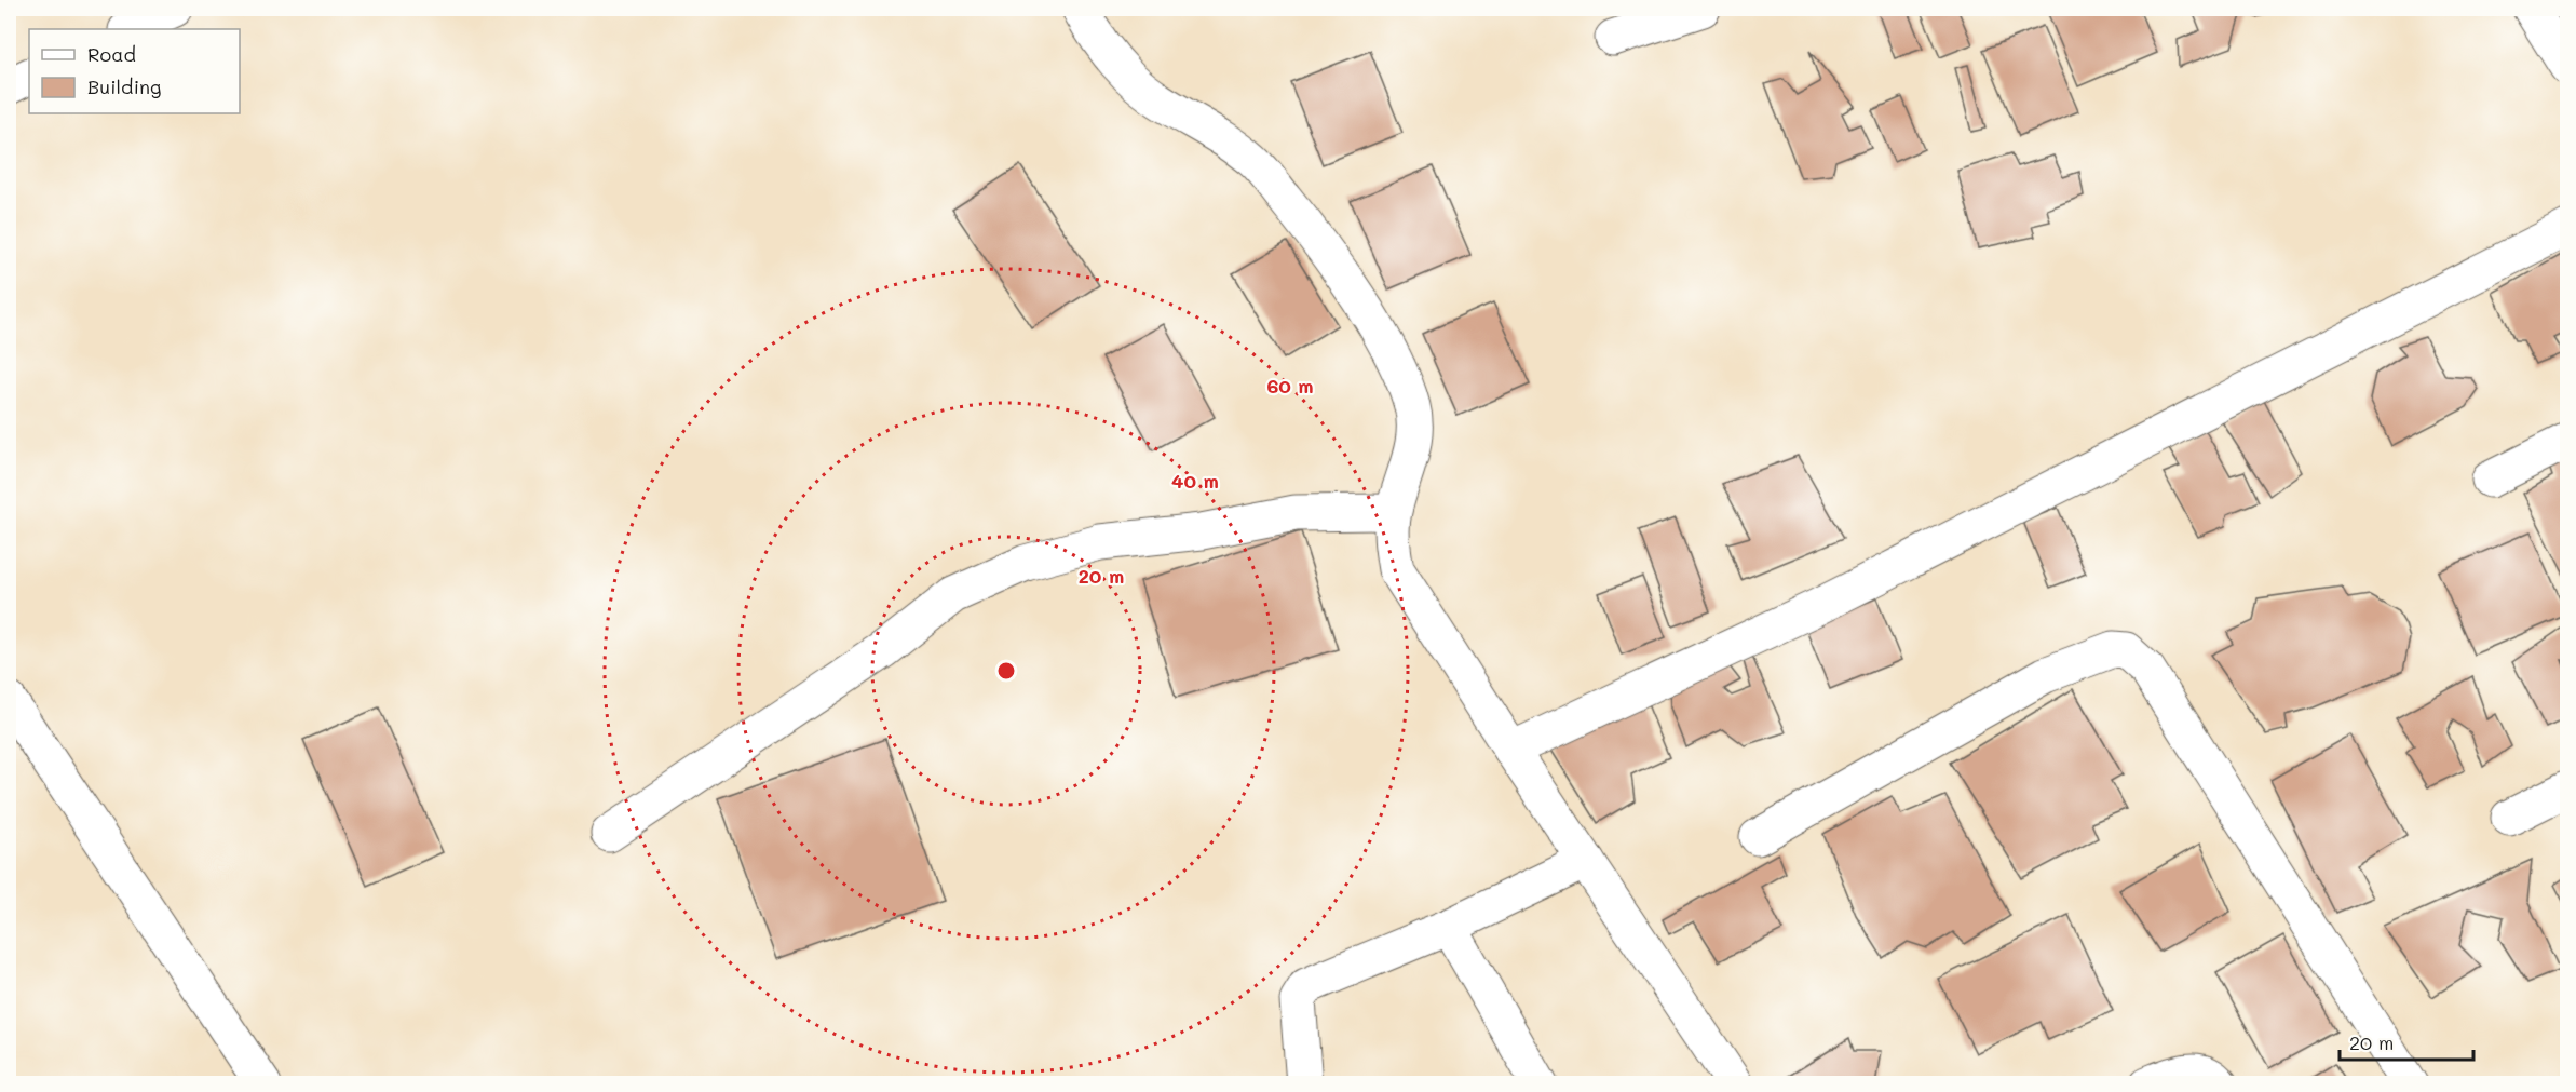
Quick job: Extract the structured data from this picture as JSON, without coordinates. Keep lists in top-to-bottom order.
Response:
{
  "legend": ["Road", "Building"],
  "scale_bar": "20 m",
  "rings": ["60 m", "40 m", "20 m"]
}
